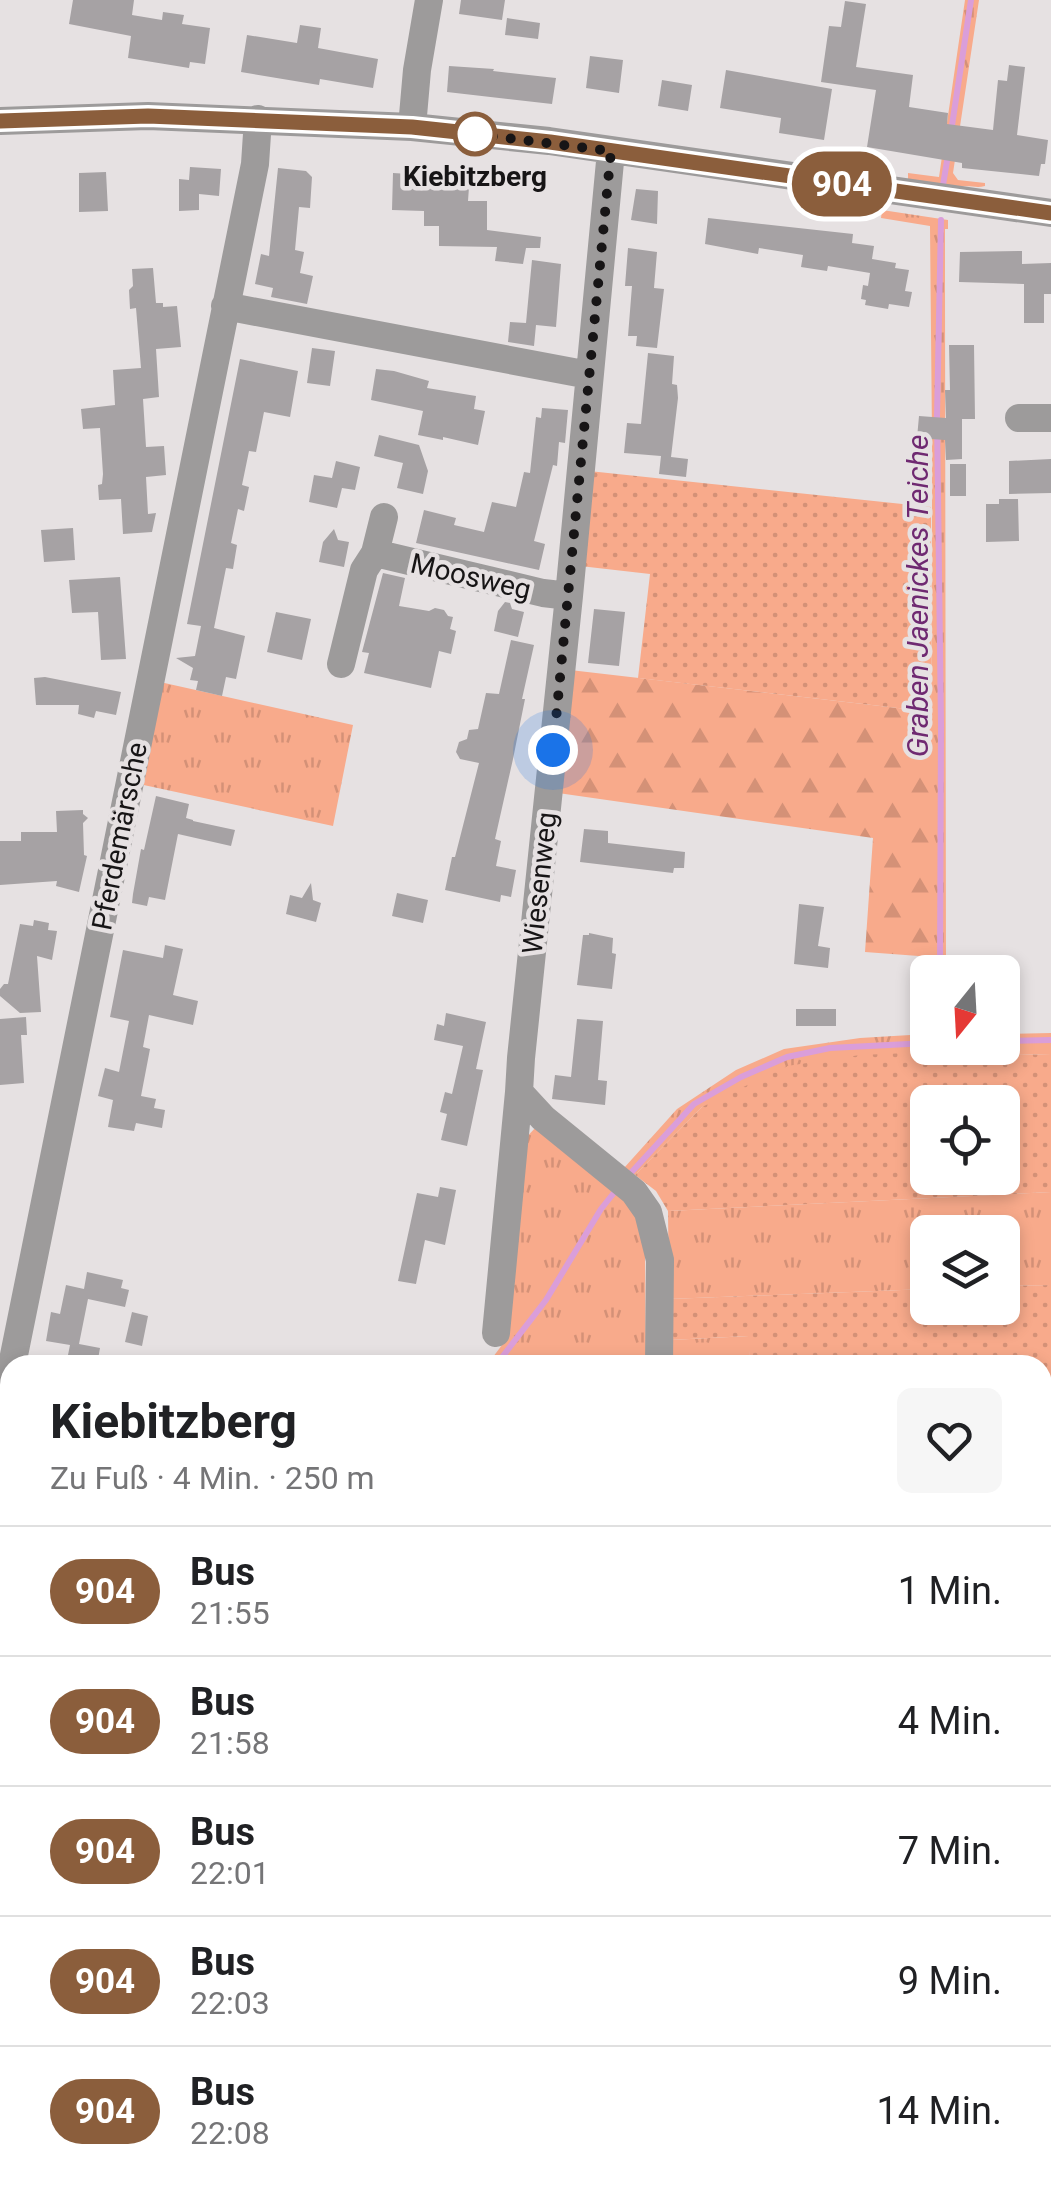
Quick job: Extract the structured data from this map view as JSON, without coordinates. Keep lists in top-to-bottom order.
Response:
{
  "streets": {
    "street": ["Moosweg", "Pferdemärsche", "Wiesenweg"]
  },
  "crossings": [
    ["Moosweg", "Wiesenweg"]
  ],
  "water": ["Graben Jaenickes Teiche"],
  "places": ["Kiebitzberg"],
  "lines": ["bus line 904"],
  "north": "bottom",
  "page": {
    "on_map": "904",
    "heading": ["Kiebitzberg", "Zu Fuß · 4 Min. · 250 m"],
    "list": [
      {
        "mark": "904",
        "name": "Bus",
        "note": "21:55",
        "value": "1 Min."
      },
      {
        "mark": "904",
        "name": "Bus",
        "note": "21:58",
        "value": "4 Min."
      },
      {
        "mark": "904",
        "name": "Bus",
        "note": "22:01",
        "value": "7 Min."
      },
      {
        "mark": "904",
        "name": "Bus",
        "note": "22:03",
        "value": "9 Min."
      },
      {
        "mark": "904",
        "name": "Bus",
        "note": "22:08",
        "value": "14 Min."
      }
    ]
  }
}
